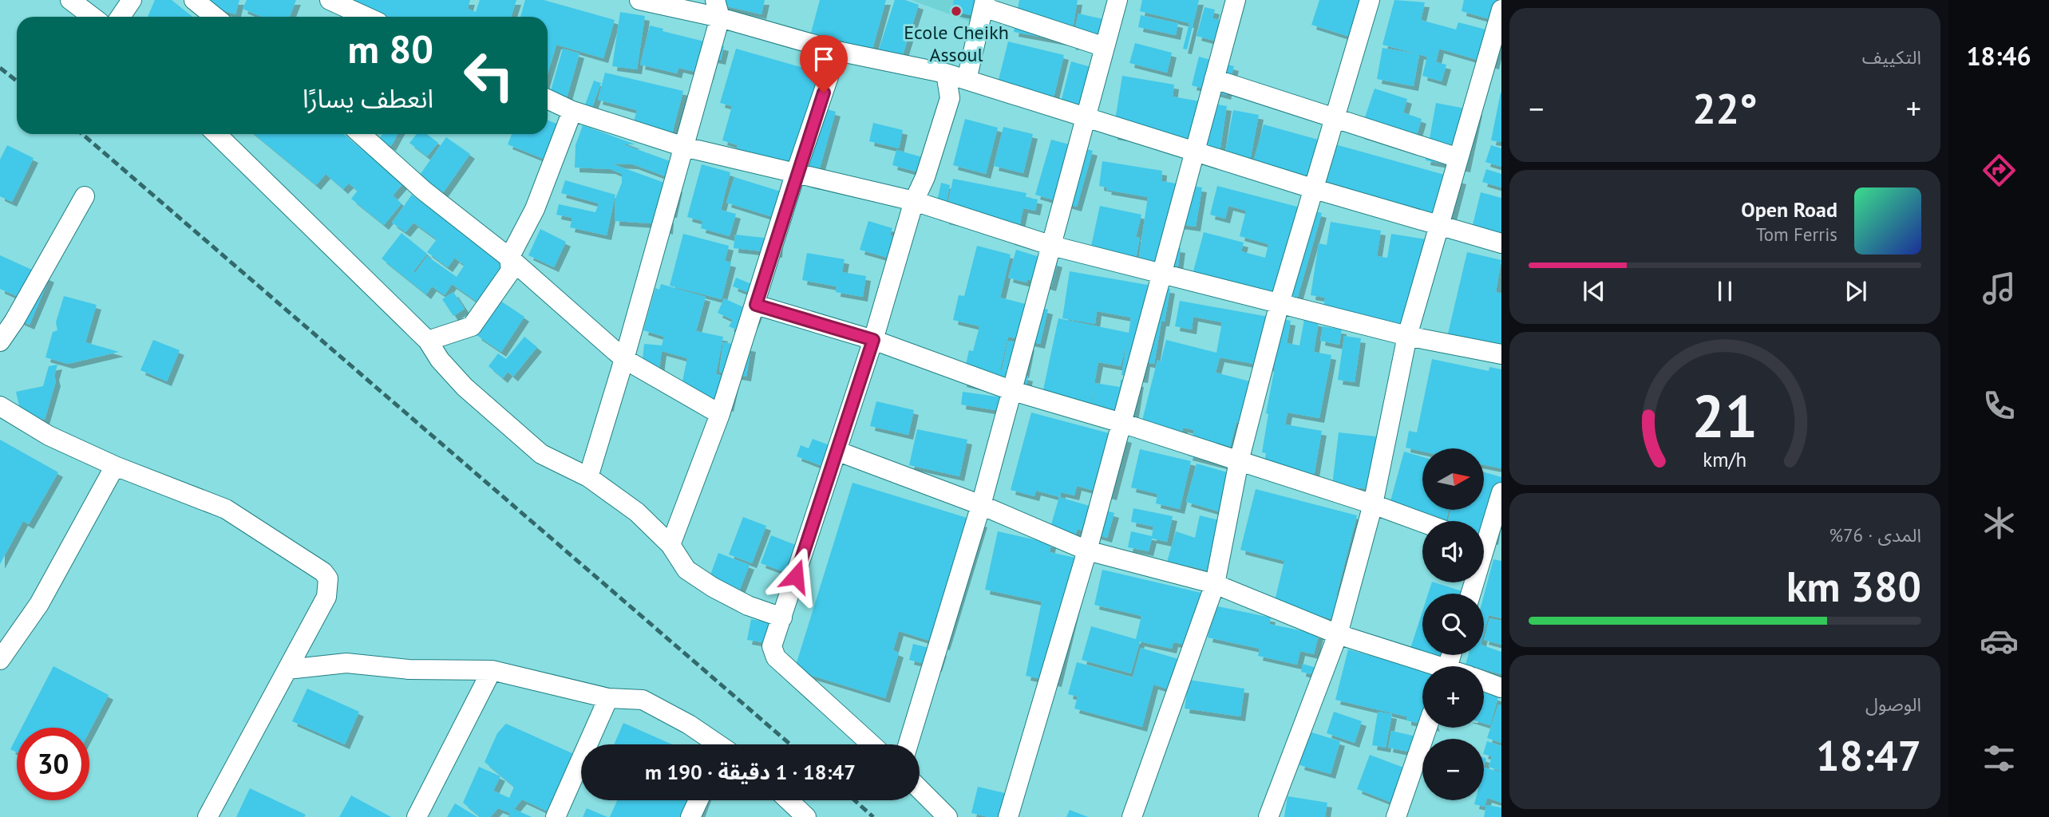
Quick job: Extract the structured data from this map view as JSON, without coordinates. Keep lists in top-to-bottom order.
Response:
{
  "places": ["Ecole Cheikh Assoul"],
  "north": "right",
  "page": {
    "tabs": "18:46",
    "tile": [
      "التكييف",
      ["المدى · 76%", "380 km"],
      ["الوصول", "18:47"]
    ],
    "turn": ["80 m", "انعطف يسارًا"],
    "heat": ["−", "22°", "+"],
    "song": ["Open Road", "Tom Ferris"],
    "map_buttons": ["+", "−"],
    "limit": "30",
    "trip": "18:47 · 1 دقيقة · 190 m",
    "gauge": ["21", "km/h"]
  }
}
